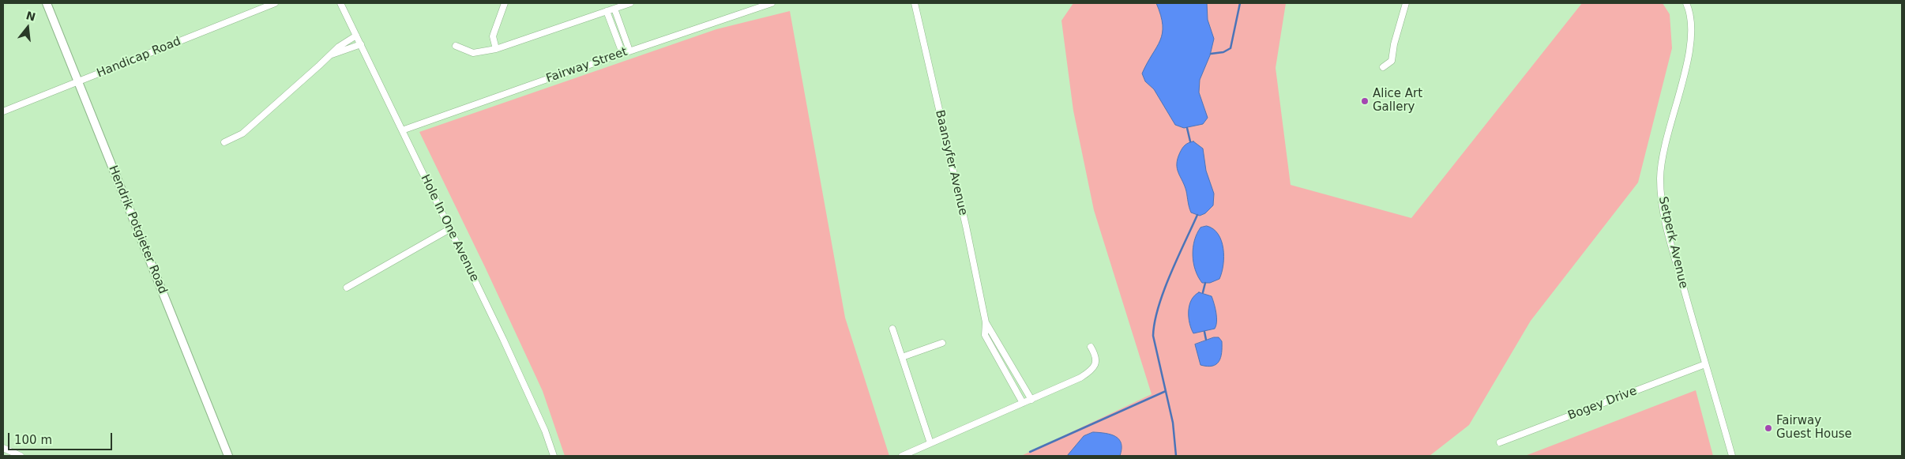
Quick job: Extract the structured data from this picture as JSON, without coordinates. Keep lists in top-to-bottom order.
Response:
{
  "streets": {
    "main road": ["Hendrik Potgieter Road"],
    "street": [
      "Handicap Road",
      "Fairway Street",
      "Baansyfer Avenue",
      "Hole In One Avenue",
      "Setperk Avenue",
      "Bogey Drive"
    ]
  },
  "crossings": [
    ["Handicap Road", "Hendrik Potgieter Road"],
    ["Fairway Street", "Hole In One Avenue"],
    ["Setperk Avenue", "Bogey Drive"]
  ],
  "places": ["Alice Art Gallery", "Fairway Guest House"],
  "scale_bar": "100 m",
  "north": "top"
}
